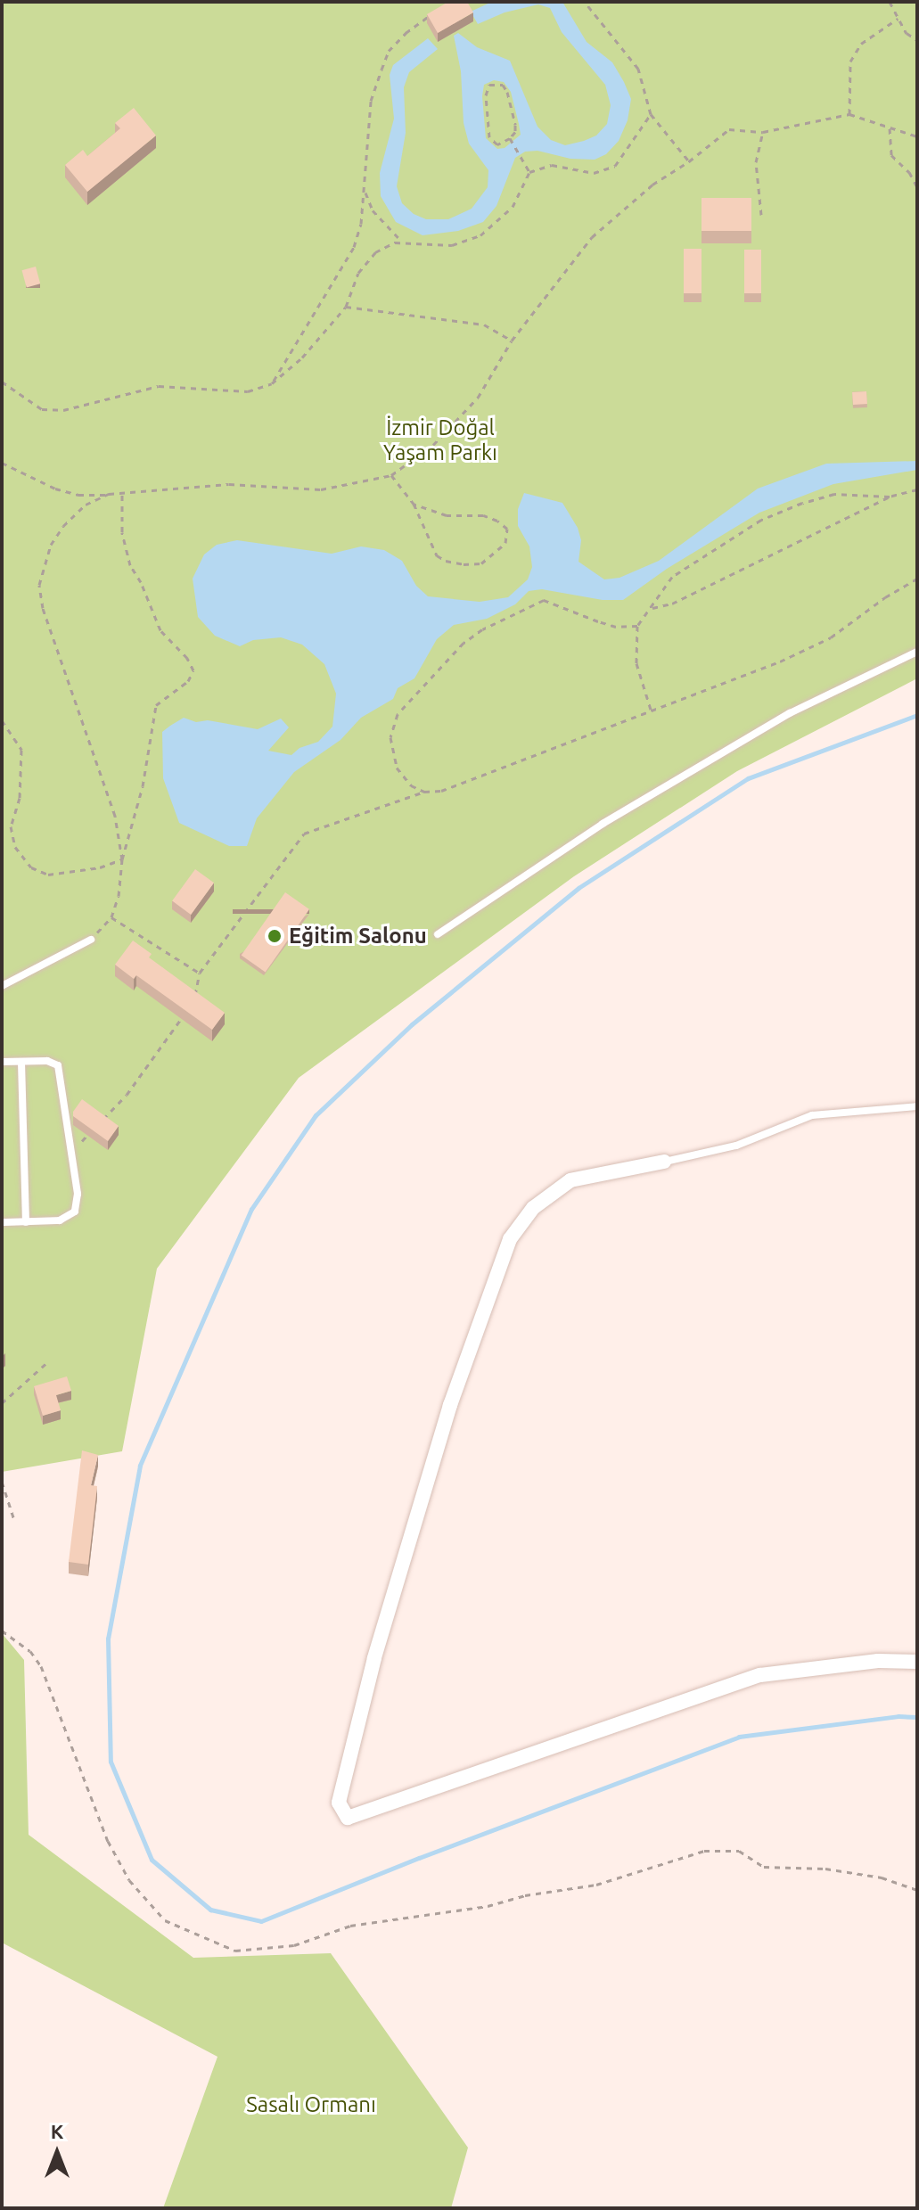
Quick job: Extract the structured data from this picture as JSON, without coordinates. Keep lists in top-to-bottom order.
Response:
{
  "parks": ["İzmir Doğal Yaşam Parkı", "Sasalı Ormanı"],
  "places": ["Eğitim Salonu"],
  "north": "top"
}
